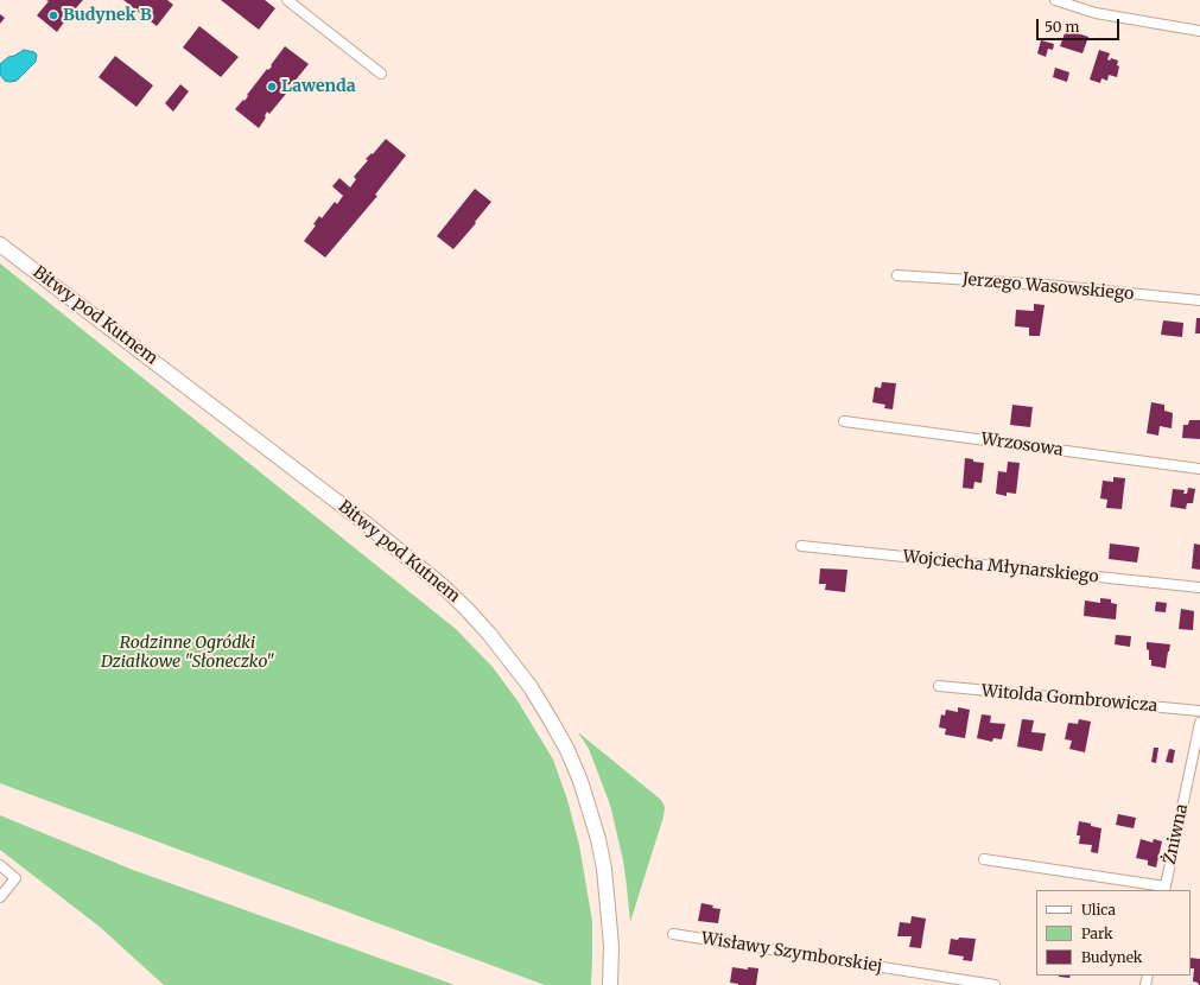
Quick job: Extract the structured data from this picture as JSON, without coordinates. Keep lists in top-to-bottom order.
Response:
{
  "streets": {
    "main road": ["Bitwy pod Kutnem"],
    "street": [
      "Jerzego Wasowskiego",
      "Wrzosowa",
      "Wojciecha Młynarskiego",
      "Witolda Gombrowicza",
      "Żniwna",
      "Wisławy Szymborskiej"
    ]
  },
  "parks": ["Rodzinne Ogródki Działkowe \"Słoneczko\""],
  "places": ["Budynek B", "Lawenda"],
  "legend": ["Ulica", "Park", "Budynek"],
  "scale_bar": "50 m"
}
